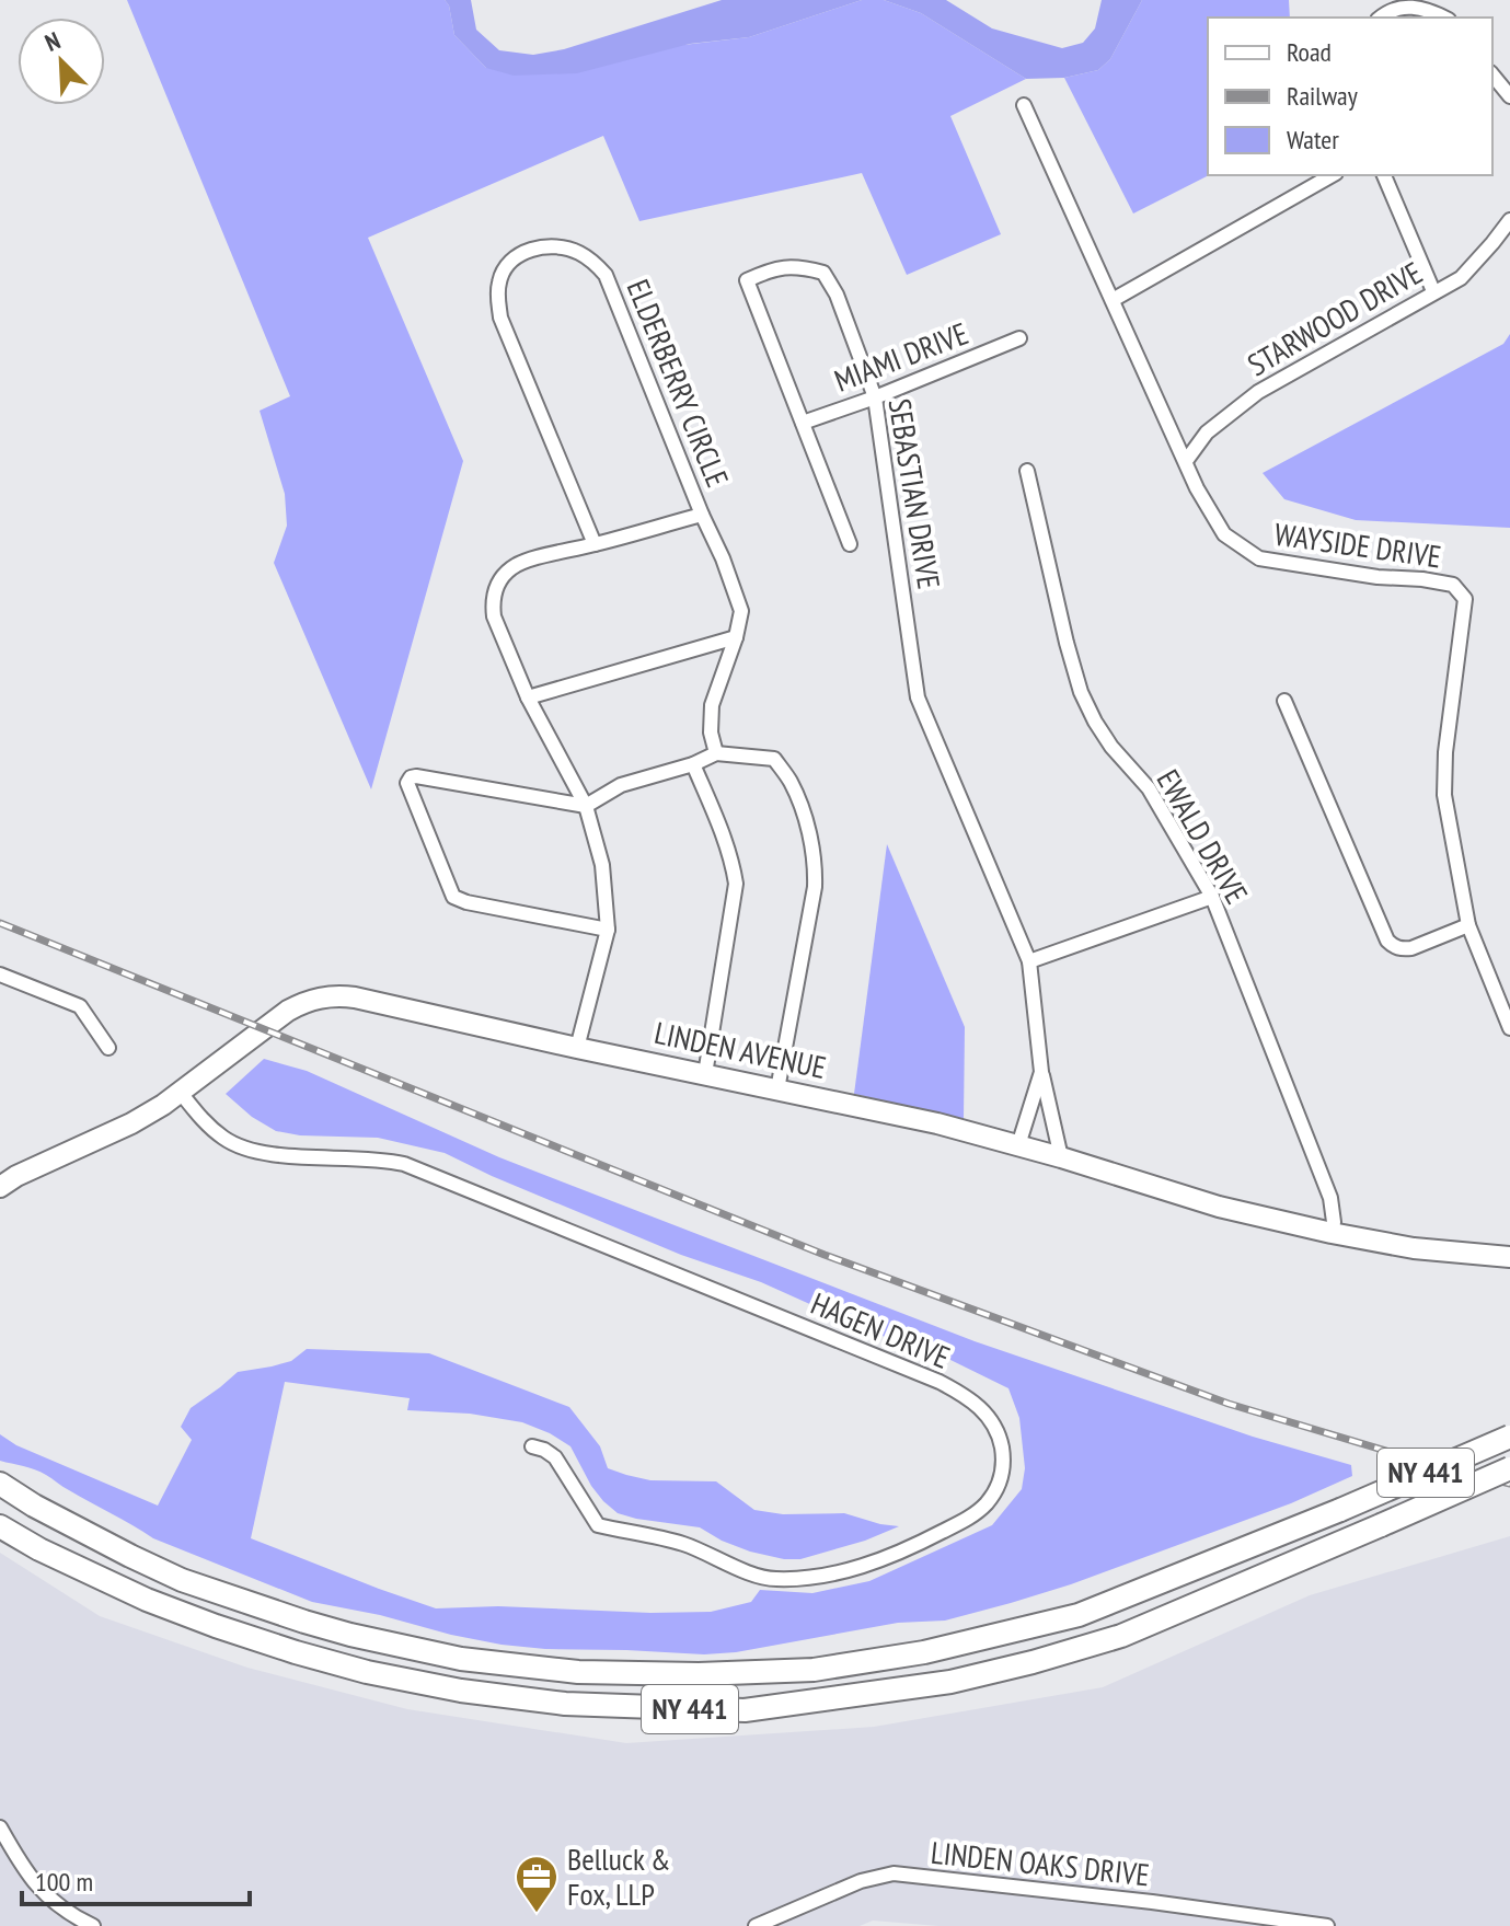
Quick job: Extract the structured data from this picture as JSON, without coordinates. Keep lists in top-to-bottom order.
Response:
{
  "streets": {
    "main road": ["NY 441"],
    "street": [
      "STARWOOD DRIVE",
      "MIAMI DRIVE",
      "ELDERBERRY CIRCLE",
      "SEBASTIAN DRIVE",
      "WAYSIDE DRIVE",
      "EWALD DRIVE",
      "LINDEN AVENUE",
      "HAGEN DRIVE",
      "LINDEN OAKS DRIVE"
    ]
  },
  "crossings": [
    ["STARWOOD DRIVE", "WAYSIDE DRIVE"],
    ["MIAMI DRIVE", "SEBASTIAN DRIVE"],
    ["SEBASTIAN DRIVE", "LINDEN AVENUE"],
    ["EWALD DRIVE", "LINDEN AVENUE"],
    ["LINDEN AVENUE", "HAGEN DRIVE"]
  ],
  "places": {
    "office": ["Belluck & Fox, LLP"]
  },
  "legend": ["Road", "Railway", "Water"],
  "scale_bar": "100 m",
  "north": "top left"
}
